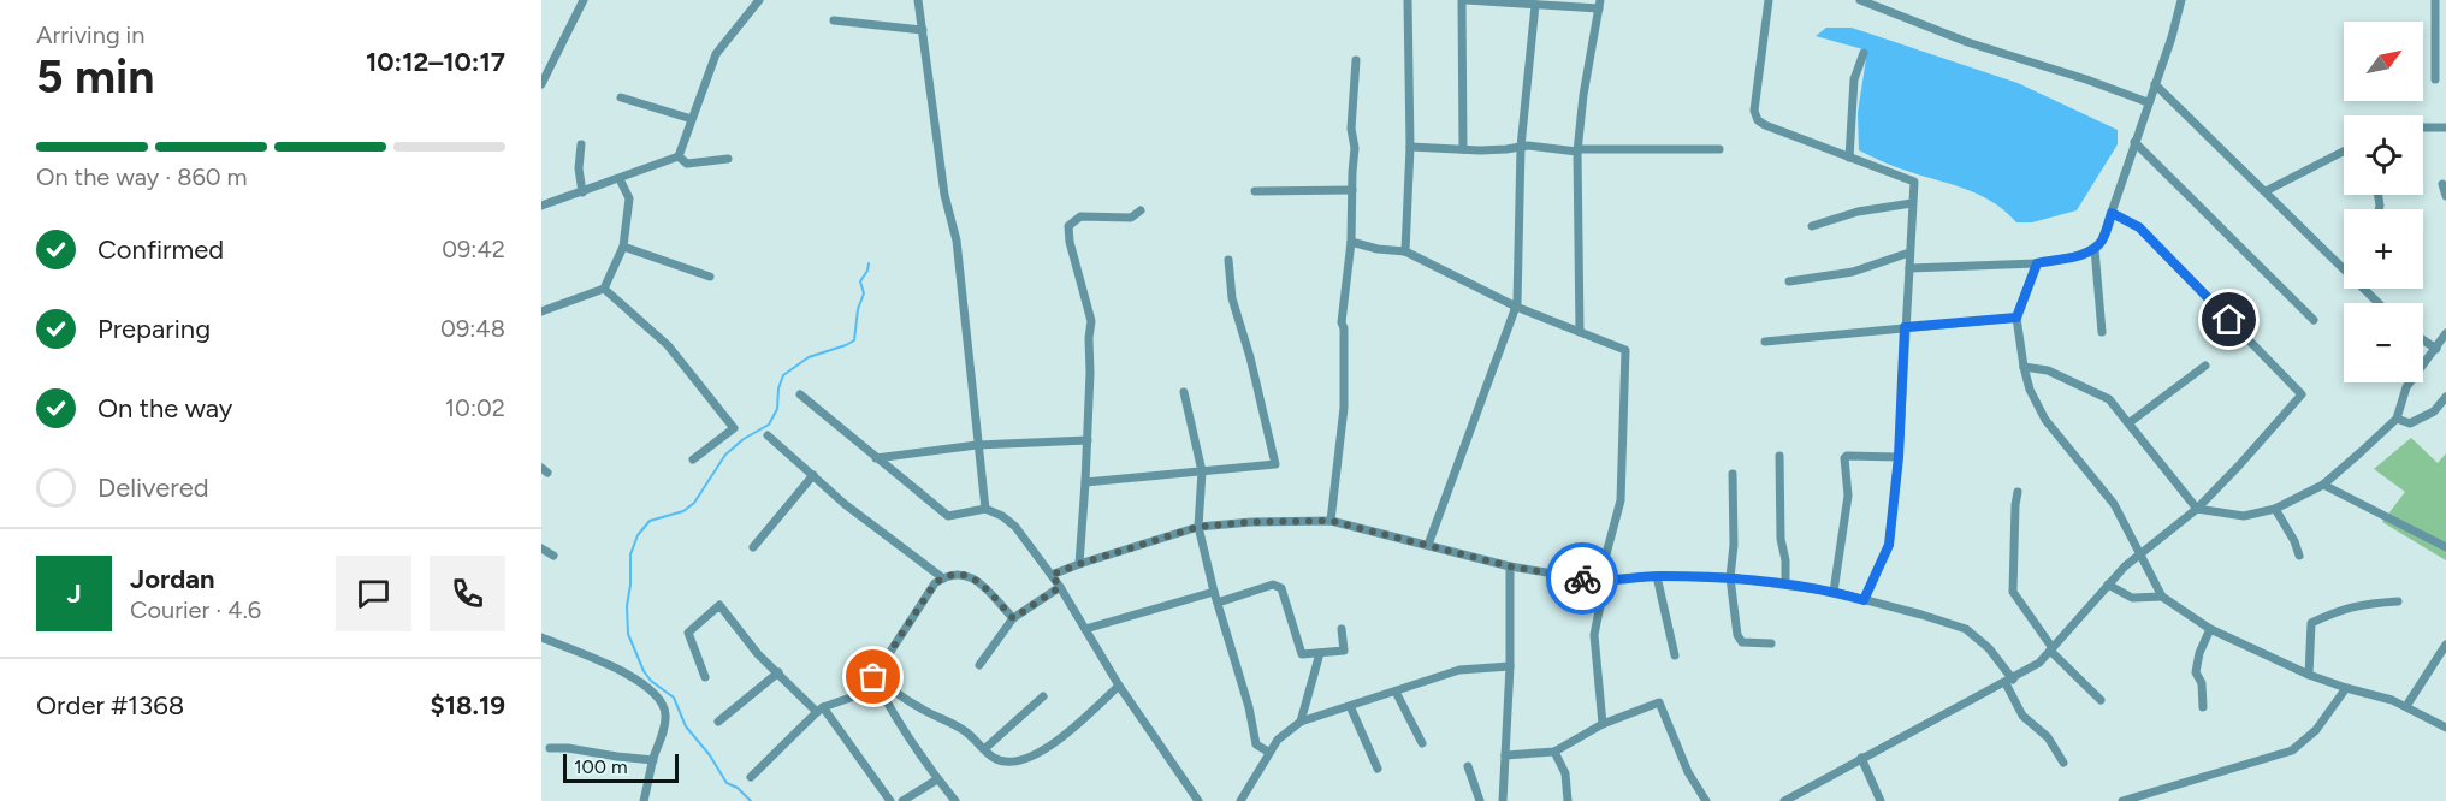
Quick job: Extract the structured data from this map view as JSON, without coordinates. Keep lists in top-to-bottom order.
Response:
{
  "scale_bar": "100 m",
  "north": "top right",
  "page": {
    "heading": ["5 min", "Arriving in", "10:12–10:17"],
    "panel": [
      "Jordan",
      "Courier · 4.6",
      "Order #1368",
      "$18.19"
    ],
    "map_buttons": ["+", "−"],
    "bar": "On the way · 860 m",
    "list": [
      ["Confirmed", "09:42"],
      ["Preparing", "09:48"],
      ["On the way", "10:02"],
      "Delivered"
    ],
    "round": "J",
    "scale": "100 m"
  }
}
